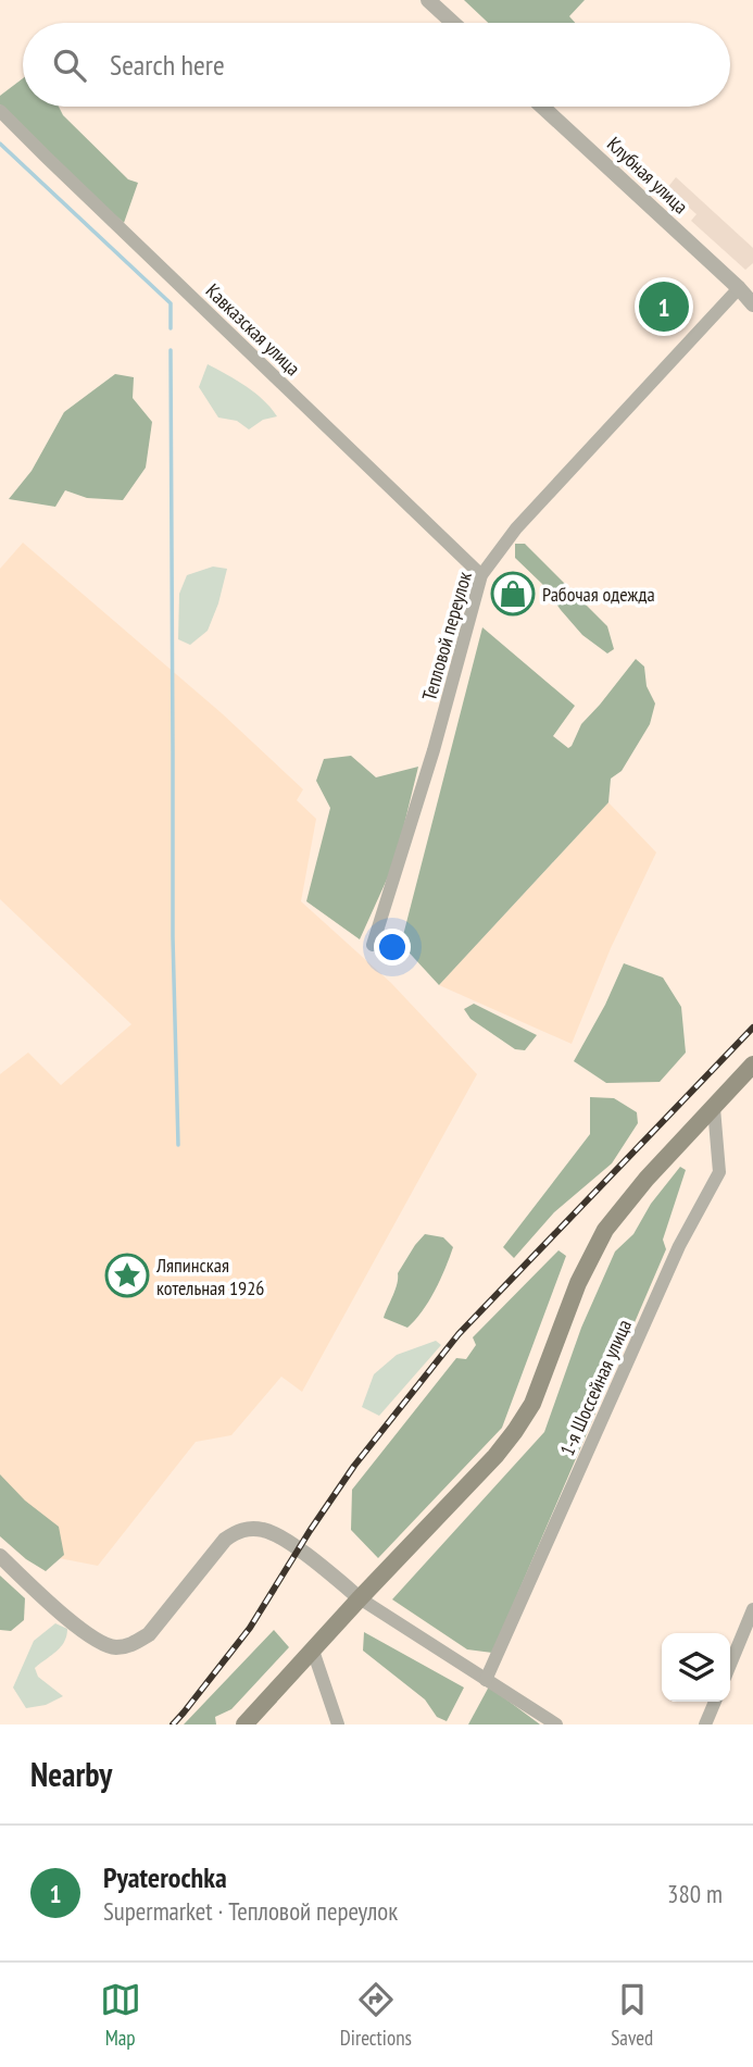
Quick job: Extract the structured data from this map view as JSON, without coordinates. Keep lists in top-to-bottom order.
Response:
{
  "streets": {
    "street": [
      "Клубная улица",
      "Кавказская улица",
      "Тепловой переулок",
      "1-я Шоссейная улица"
    ]
  },
  "crossings": [
    ["Клубная улица", "Тепловой переулок"],
    ["Кавказская улица", "Тепловой переулок"]
  ],
  "places": {
    "shop": ["Рабочая одежда"],
    "place": ["Ляпинская котельная 1926"]
  },
  "page": {
    "search": "Search here",
    "pins": "1",
    "heading": "Nearby",
    "list": [
      {
        "mark": "1",
        "name": "Pyaterochka",
        "note": "Supermarket · Тепловой переулок",
        "value": "380 m"
      }
    ],
    "nav": ["Map", "Directions", "Saved"]
  }
}
